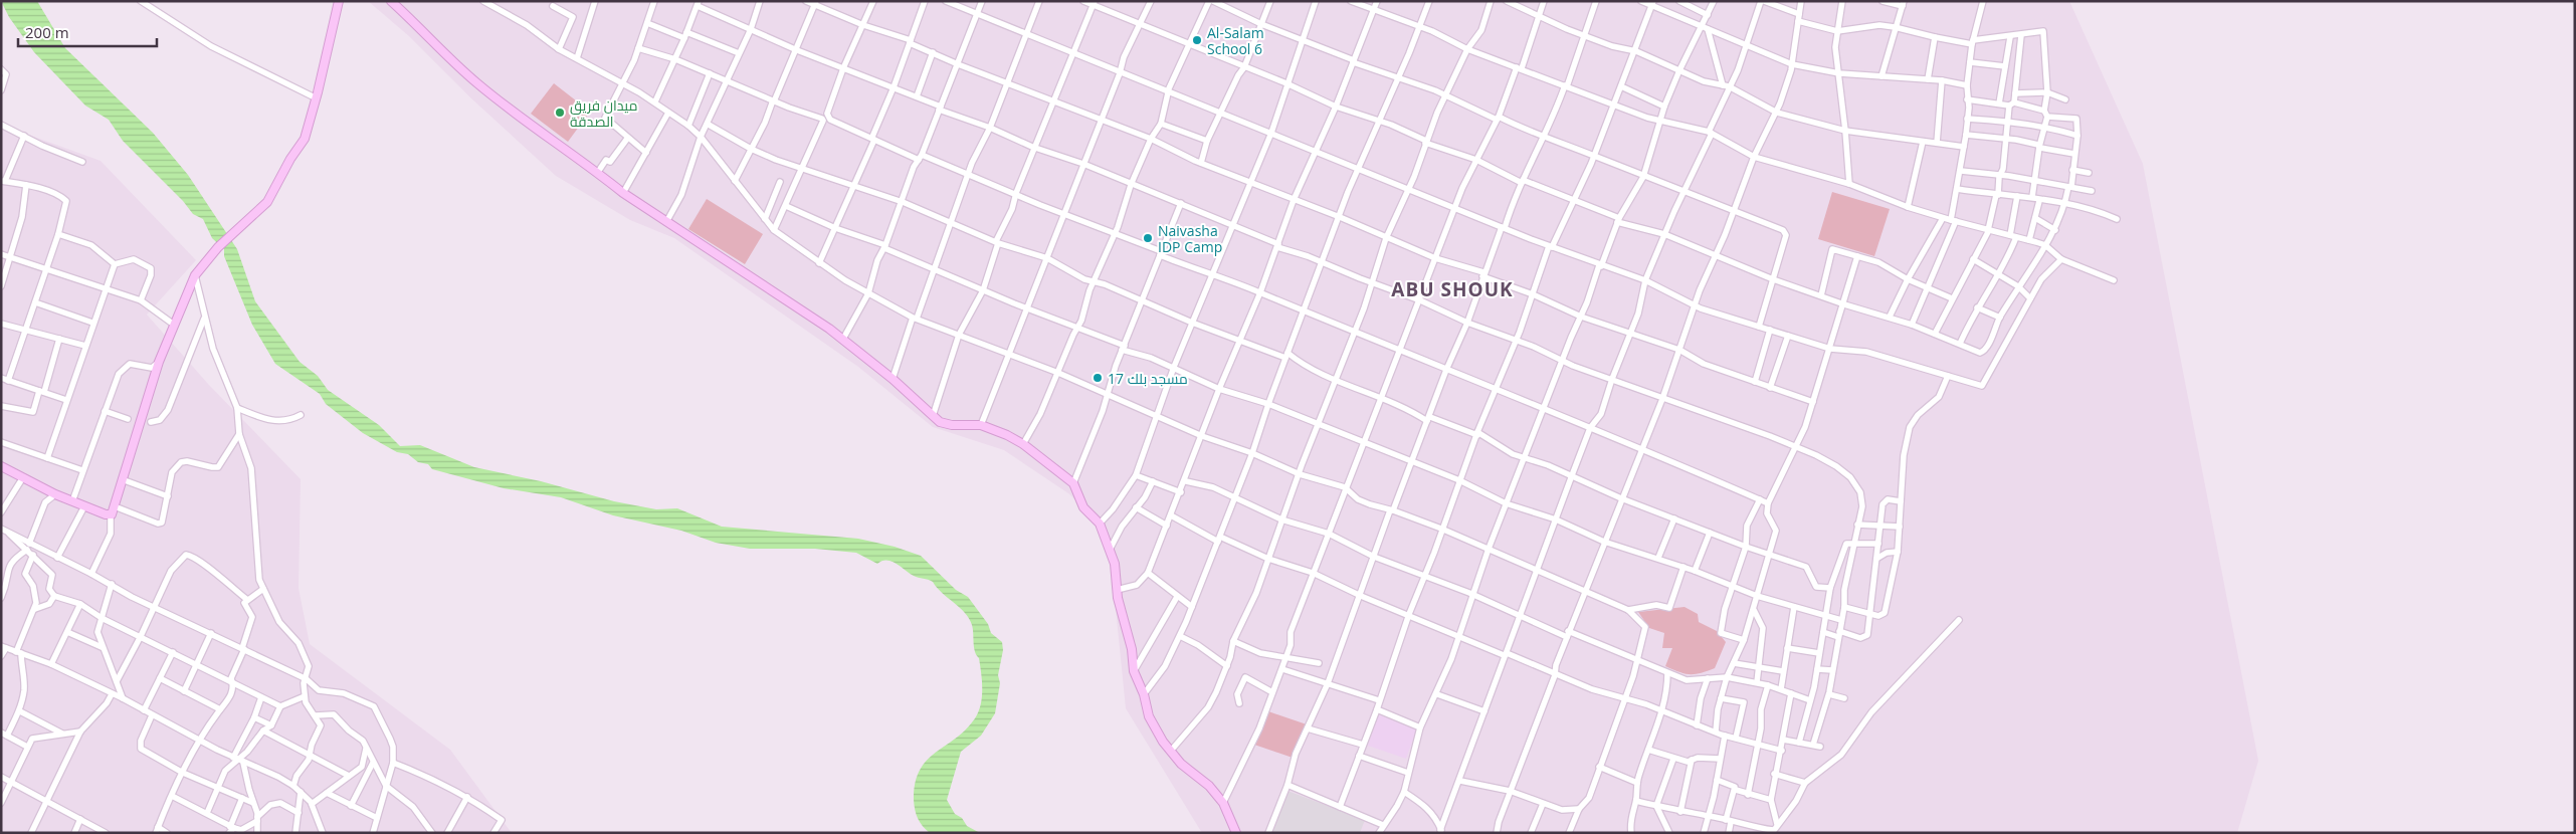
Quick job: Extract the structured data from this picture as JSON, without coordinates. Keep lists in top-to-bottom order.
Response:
{
  "districts": ["ABU SHOUK"],
  "places": [
    "Al-Salam School 6",
    "ميدان فريق الصدقة",
    "Naivasha IDP Camp",
    "مسجد بلك 17"
  ],
  "scale_bar": "200 m"
}
